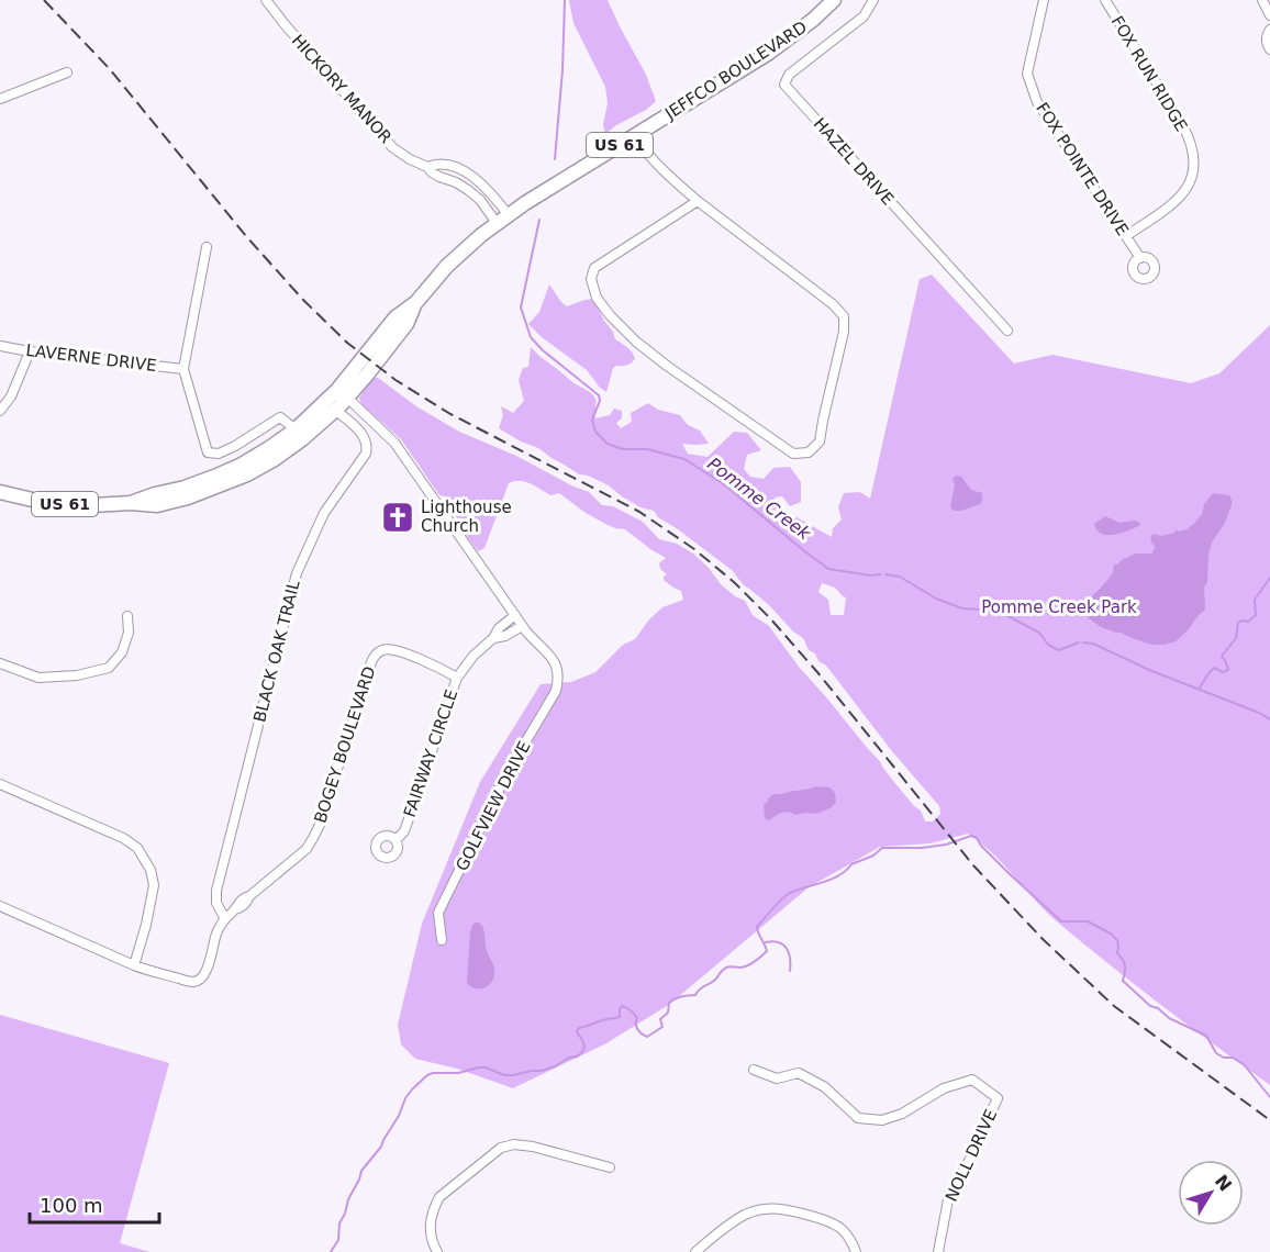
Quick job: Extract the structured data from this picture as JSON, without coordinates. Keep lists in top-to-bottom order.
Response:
{
  "streets": {
    "main road": ["JEFFCO BOULEVARD", "US 61"],
    "street": [
      "FOX RUN RIDGE",
      "HICKORY MANOR",
      "HAZEL DRIVE",
      "FOX POINTE DRIVE",
      "LAVERNE DRIVE",
      "BLACK OAK TRAIL",
      "BOGEY BOULEVARD",
      "FAIRWAY CIRCLE",
      "GOLFVIEW DRIVE",
      "NOLL DRIVE"
    ]
  },
  "crossings": [
    ["JEFFCO BOULEVARD", "HICKORY MANOR"],
    ["JEFFCO BOULEVARD", "BLACK OAK TRAIL"],
    ["FOX RUN RIDGE", "FOX POINTE DRIVE"],
    ["BLACK OAK TRAIL", "BOGEY BOULEVARD"],
    ["BOGEY BOULEVARD", "FAIRWAY CIRCLE"]
  ],
  "water": ["Pomme Creek"],
  "parks": ["Pomme Creek Park"],
  "places": {
    "church": ["Lighthouse Church"]
  },
  "scale_bar": "100 m",
  "north": "top right"
}
